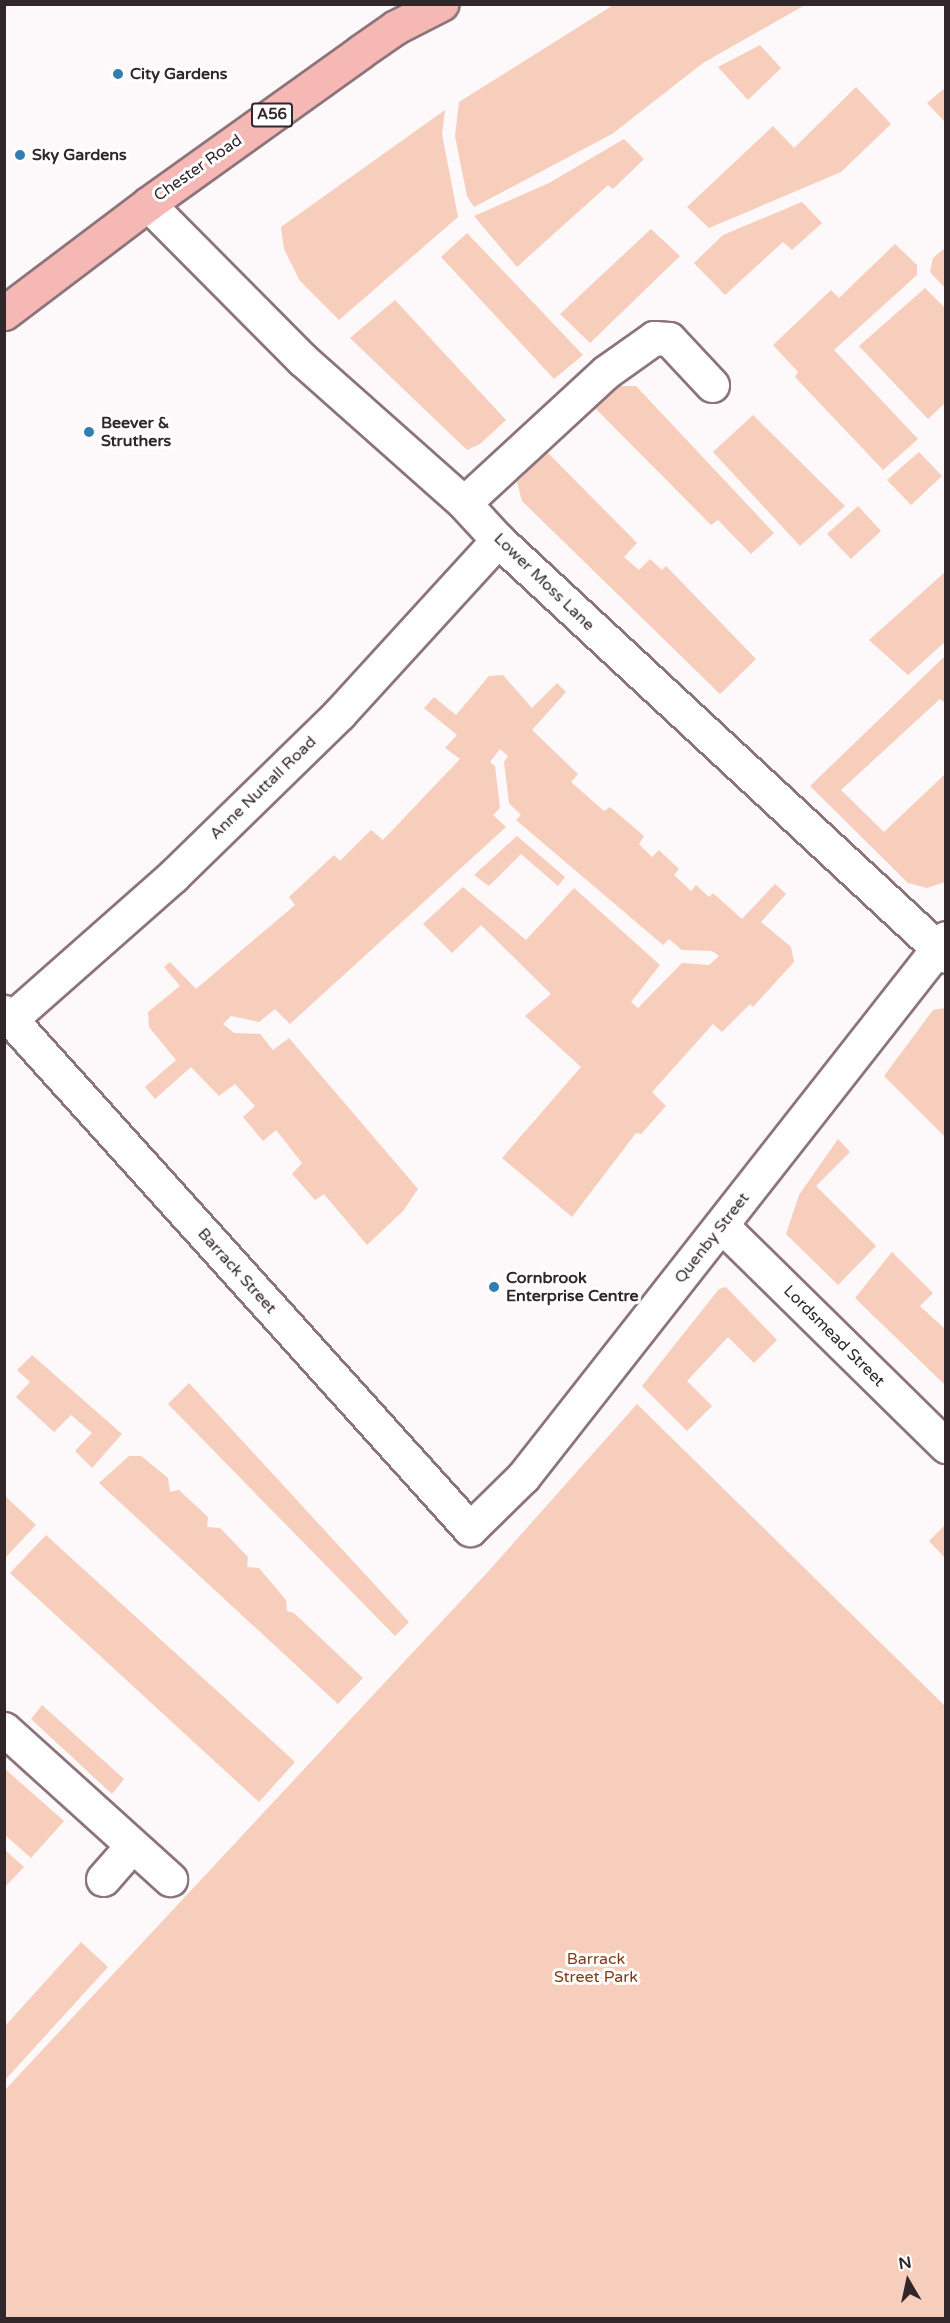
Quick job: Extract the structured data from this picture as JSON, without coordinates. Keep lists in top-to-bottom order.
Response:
{
  "streets": {
    "highway": ["A56", "Chester Road"],
    "street": [
      "Lower Moss Lane",
      "Anne Nuttall Road",
      "Quenby Street",
      "Barrack Street",
      "Lordsmead Street"
    ]
  },
  "crossings": [
    ["Chester Road", "Lower Moss Lane"],
    ["Lower Moss Lane", "Anne Nuttall Road"],
    ["Lower Moss Lane", "Quenby Street"],
    ["Anne Nuttall Road", "Barrack Street"],
    ["Quenby Street", "Barrack Street"],
    ["Quenby Street", "Lordsmead Street"]
  ],
  "parks": ["Barrack Street Park"],
  "places": [
    "City Gardens",
    "Sky Gardens",
    "Beever & Struthers",
    "Cornbrook Enterprise Centre"
  ],
  "north": "top"
}
